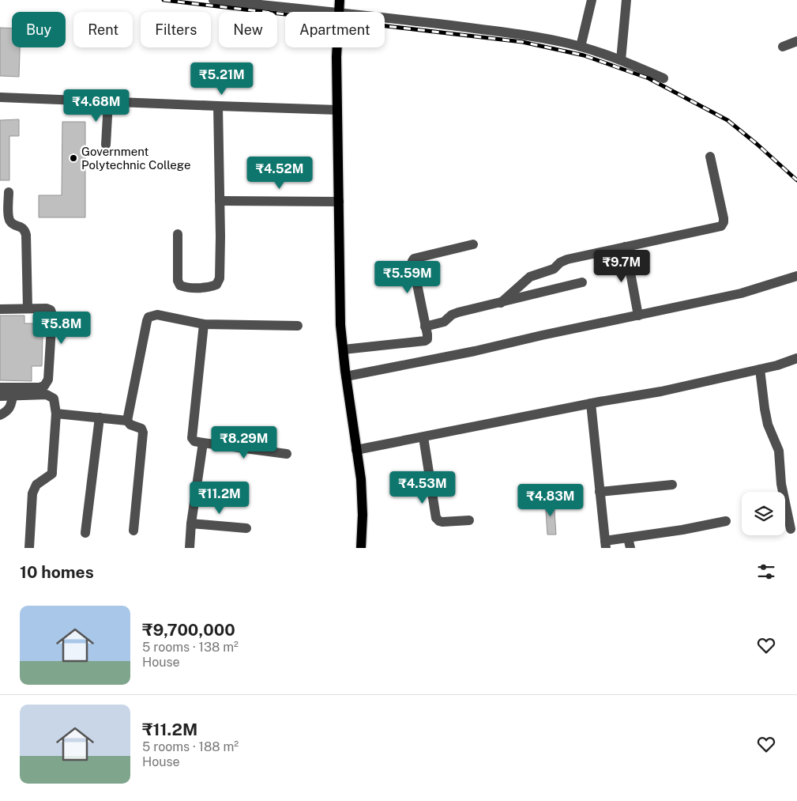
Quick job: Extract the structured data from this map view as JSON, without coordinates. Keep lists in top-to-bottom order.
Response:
{
  "places": ["Government Polytechnic College"],
  "page": {
    "chip": [
      "Buy",
      "Rent",
      "Filters",
      "New",
      "Apartment"
    ],
    "price": [
      "₹5.21M",
      "₹4.68M",
      "₹4.52M",
      "₹9.7M",
      "₹5.59M",
      "₹5.8M",
      "₹8.29M",
      "₹4.53M",
      "₹11.2M",
      "₹4.83M"
    ],
    "heading": "10 homes",
    "list": [
      {
        "name": "₹9,700,000",
        "note": "5 rooms · 138 m² · House"
      },
      {
        "name": "₹11.2M",
        "note": "5 rooms · 188 m² · House"
      }
    ]
  }
}
